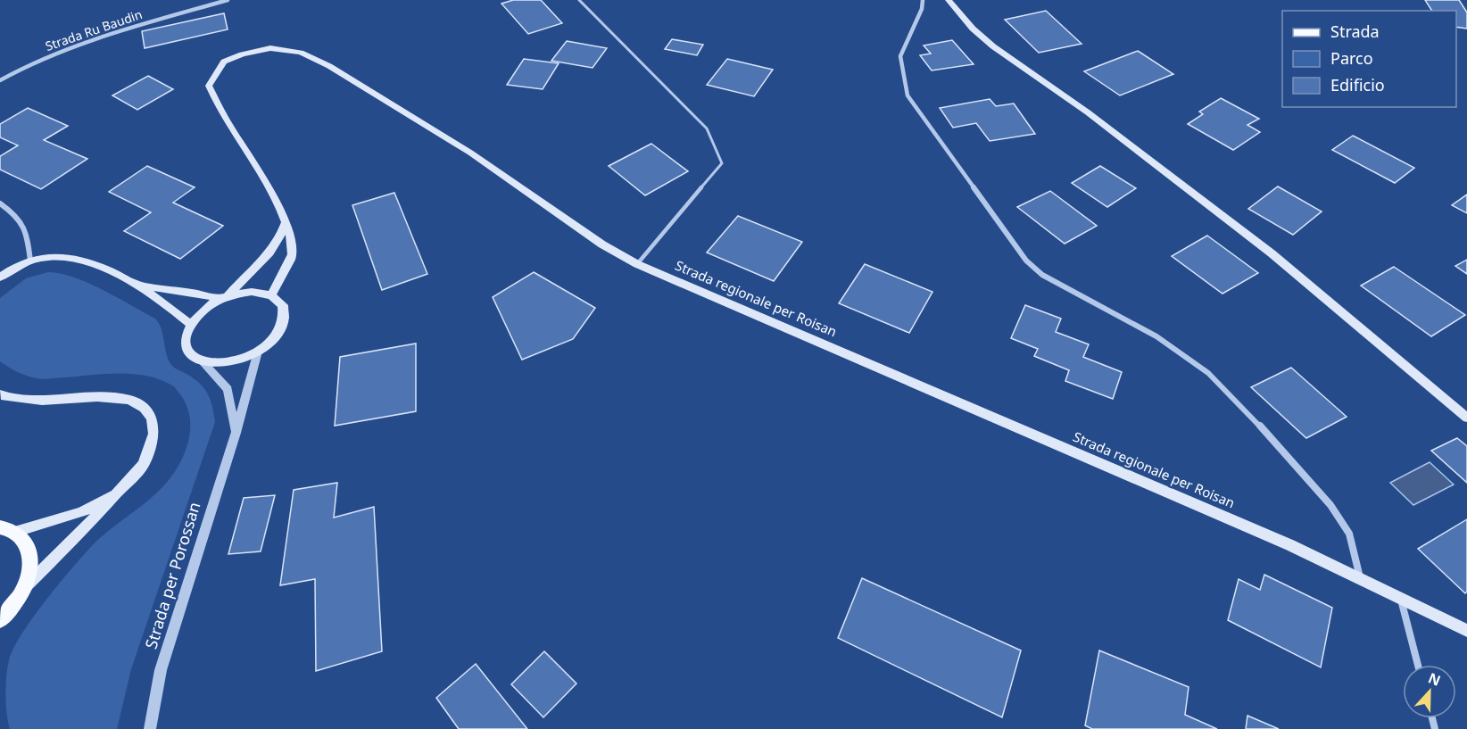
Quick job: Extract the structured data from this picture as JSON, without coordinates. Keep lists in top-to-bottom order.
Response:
{
  "streets": {
    "main road": ["Strada regionale per Roisan"],
    "street": ["Strada Ru Baudin", "Strada per Porossan"]
  },
  "crossings": [
    ["Strada regionale per Roisan", "Strada per Porossan"]
  ],
  "legend": ["Strada", "Parco", "Edificio"],
  "north": "top"
}
